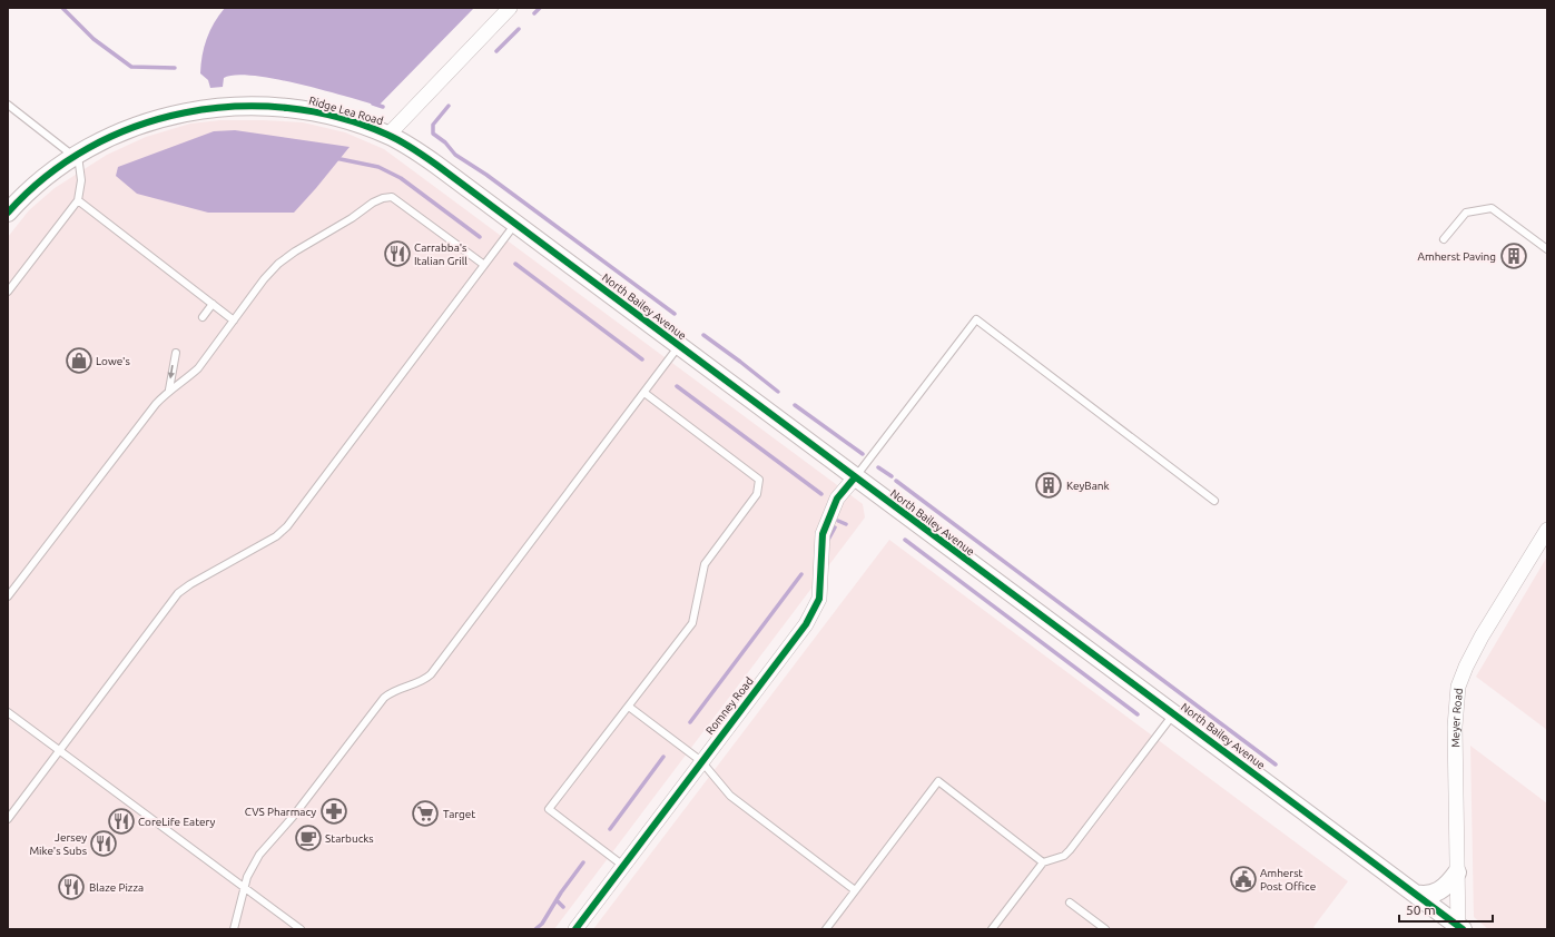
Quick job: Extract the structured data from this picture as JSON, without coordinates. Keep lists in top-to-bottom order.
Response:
{
  "streets": {
    "street": [
      "Ridge Lea Road",
      "North Bailey Avenue",
      "Romney Road",
      "Meyer Road"
    ]
  },
  "crossings": [
    ["Ridge Lea Road", "North Bailey Avenue"],
    ["North Bailey Avenue", "Romney Road"],
    ["North Bailey Avenue", "Meyer Road"]
  ],
  "places": {
    "restaurant": [
      "Carrabba's Italian Grill",
      "CoreLife Eatery",
      "Jersey Mike's Subs",
      "Blaze Pizza"
    ],
    "building": ["Amherst Paving", "KeyBank"],
    "shop": ["Lowe's"],
    "pharmacy": ["CVS Pharmacy"],
    "supermarket": ["Target"],
    "cafe": ["Starbucks"],
    "public building": ["Amherst Post Office"]
  },
  "scale_bar": "50 m"
}
